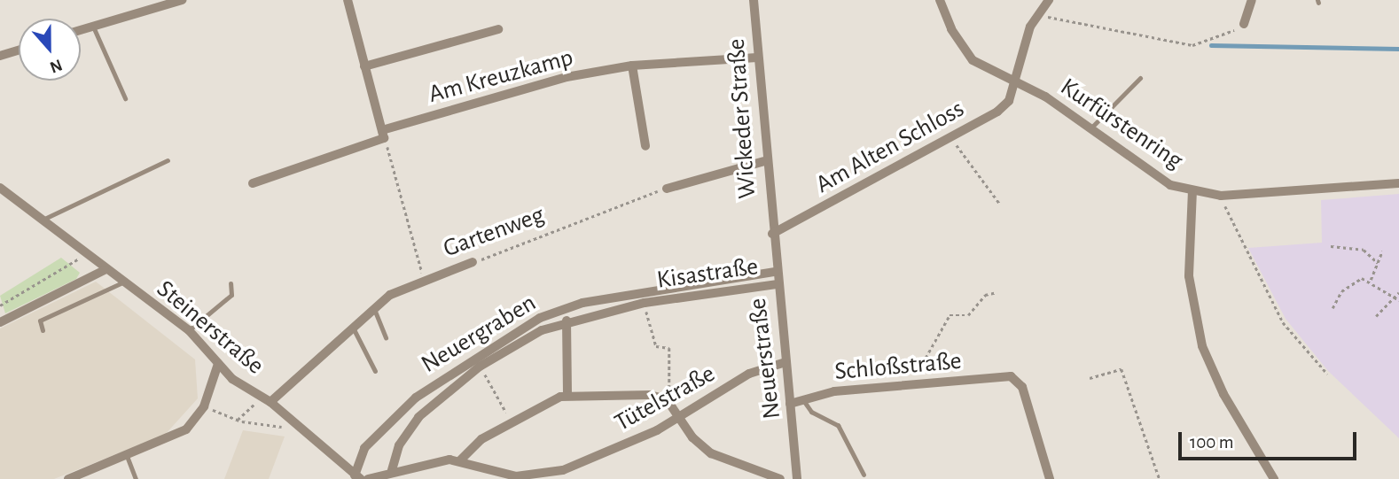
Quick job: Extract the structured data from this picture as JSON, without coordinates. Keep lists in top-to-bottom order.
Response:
{
  "streets": {
    "street": [
      "Am Kreuzkamp",
      "Wickeder Straße",
      "Kurfürstenring",
      "Am Alten Schloss",
      "Gartenweg",
      "Kisastraße",
      "Steinerstraße",
      "Neuergraben",
      "Neuerstraße",
      "Schloßstraße",
      "Tütelstraße"
    ]
  },
  "crossings": [
    ["Am Kreuzkamp", "Wickeder Straße"],
    ["Wickeder Straße", "Am Alten Schloss"],
    ["Wickeder Straße", "Neuerstraße"],
    ["Kurfürstenring", "Am Alten Schloss"],
    ["Am Alten Schloss", "Neuerstraße"],
    ["Gartenweg", "Steinerstraße"],
    ["Kisastraße", "Neuerstraße"],
    ["Steinerstraße", "Neuergraben"],
    ["Neuergraben", "Neuerstraße"],
    ["Neuerstraße", "Schloßstraße"],
    ["Neuerstraße", "Tütelstraße"]
  ],
  "scale_bar": "100 m",
  "north": "bottom"
}
